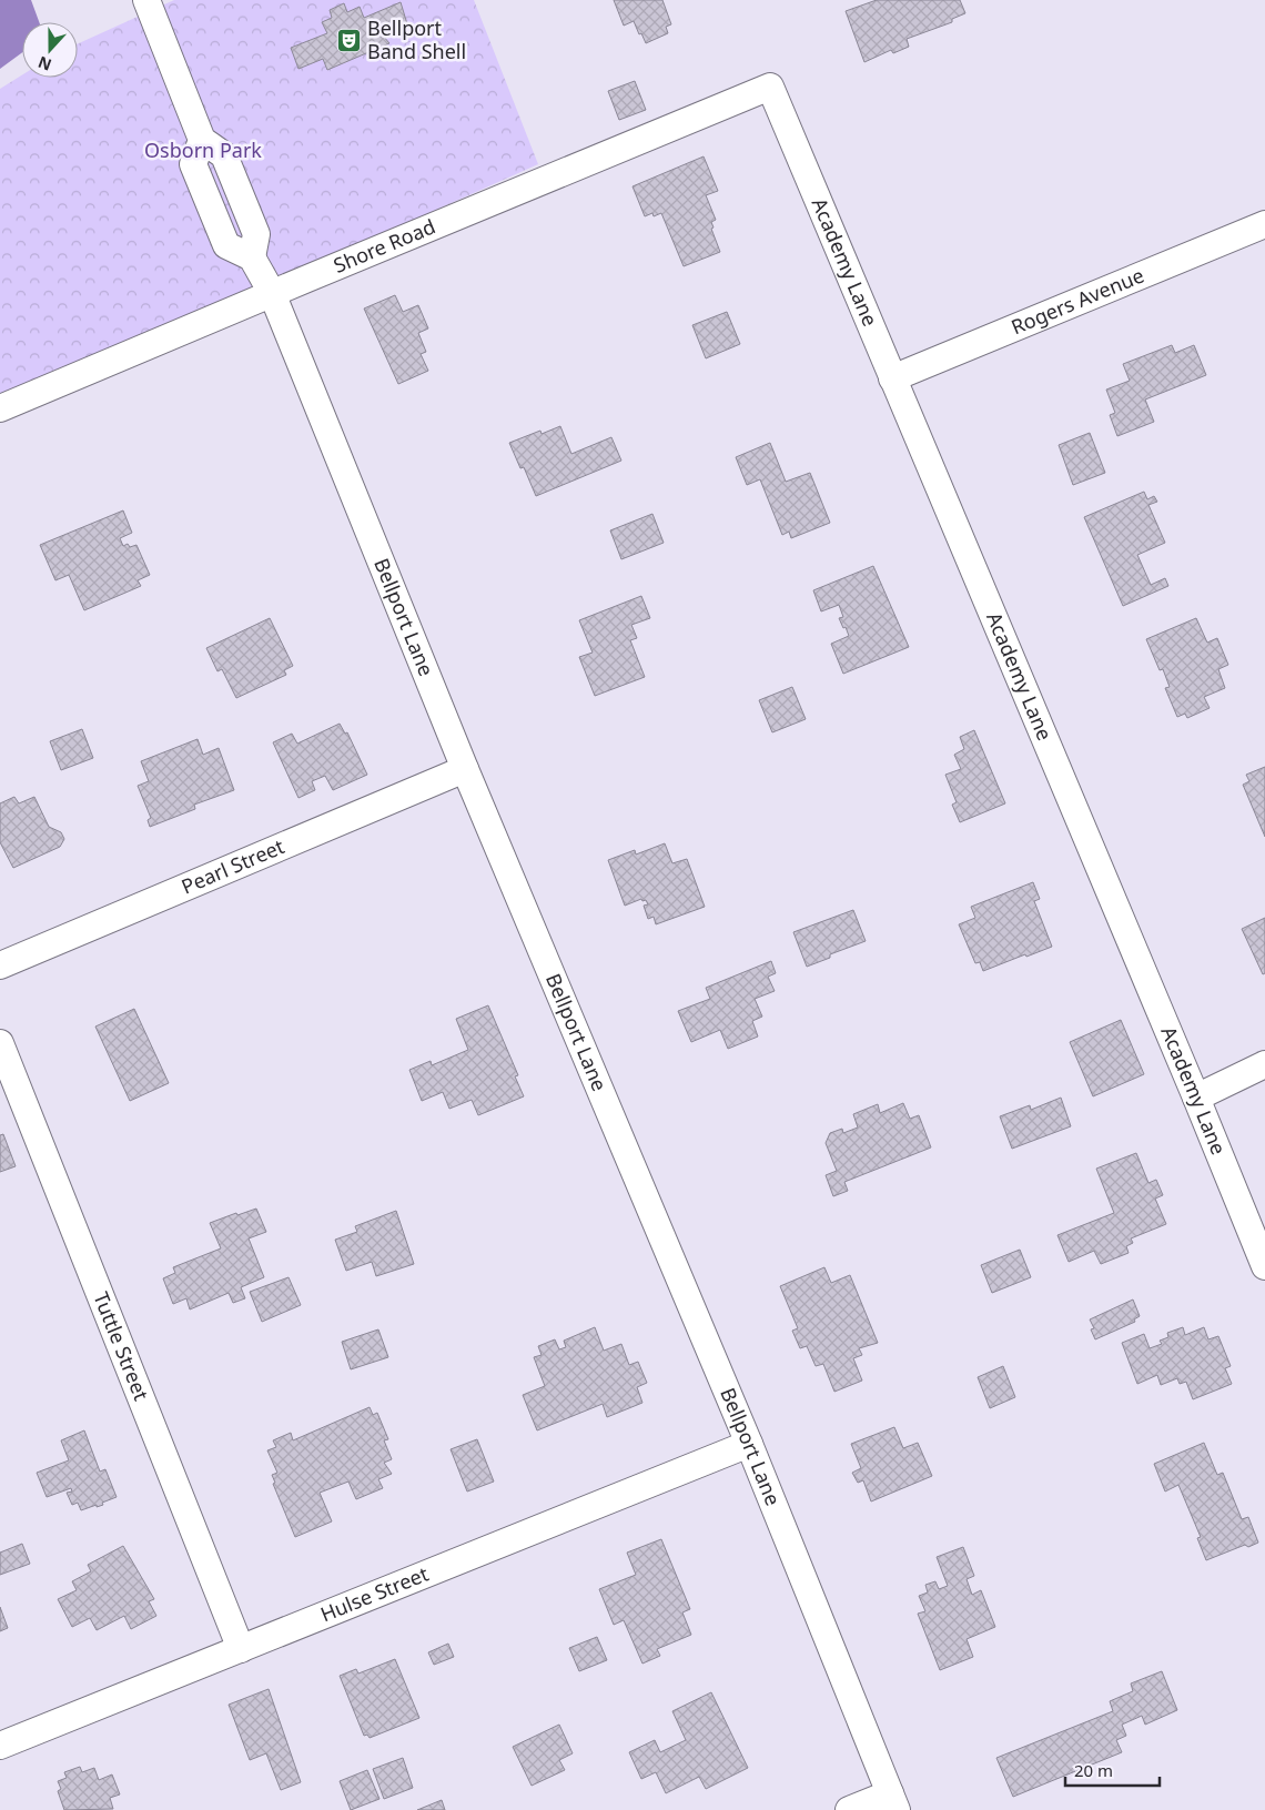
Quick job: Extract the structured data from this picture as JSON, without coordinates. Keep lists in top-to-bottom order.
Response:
{
  "streets": {
    "street": [
      "Shore Road",
      "Academy Lane",
      "Rogers Avenue",
      "Bellport Lane",
      "Pearl Street",
      "Tuttle Street",
      "Hulse Street"
    ]
  },
  "crossings": [
    ["Shore Road", "Academy Lane"],
    ["Shore Road", "Bellport Lane"],
    ["Academy Lane", "Rogers Avenue"],
    ["Bellport Lane", "Pearl Street"],
    ["Bellport Lane", "Hulse Street"],
    ["Tuttle Street", "Hulse Street"]
  ],
  "parks": ["Osborn Park"],
  "places": {
    "theatre": ["Bellport Band Shell"]
  },
  "scale_bar": "20 m",
  "north": "bottom"
}
